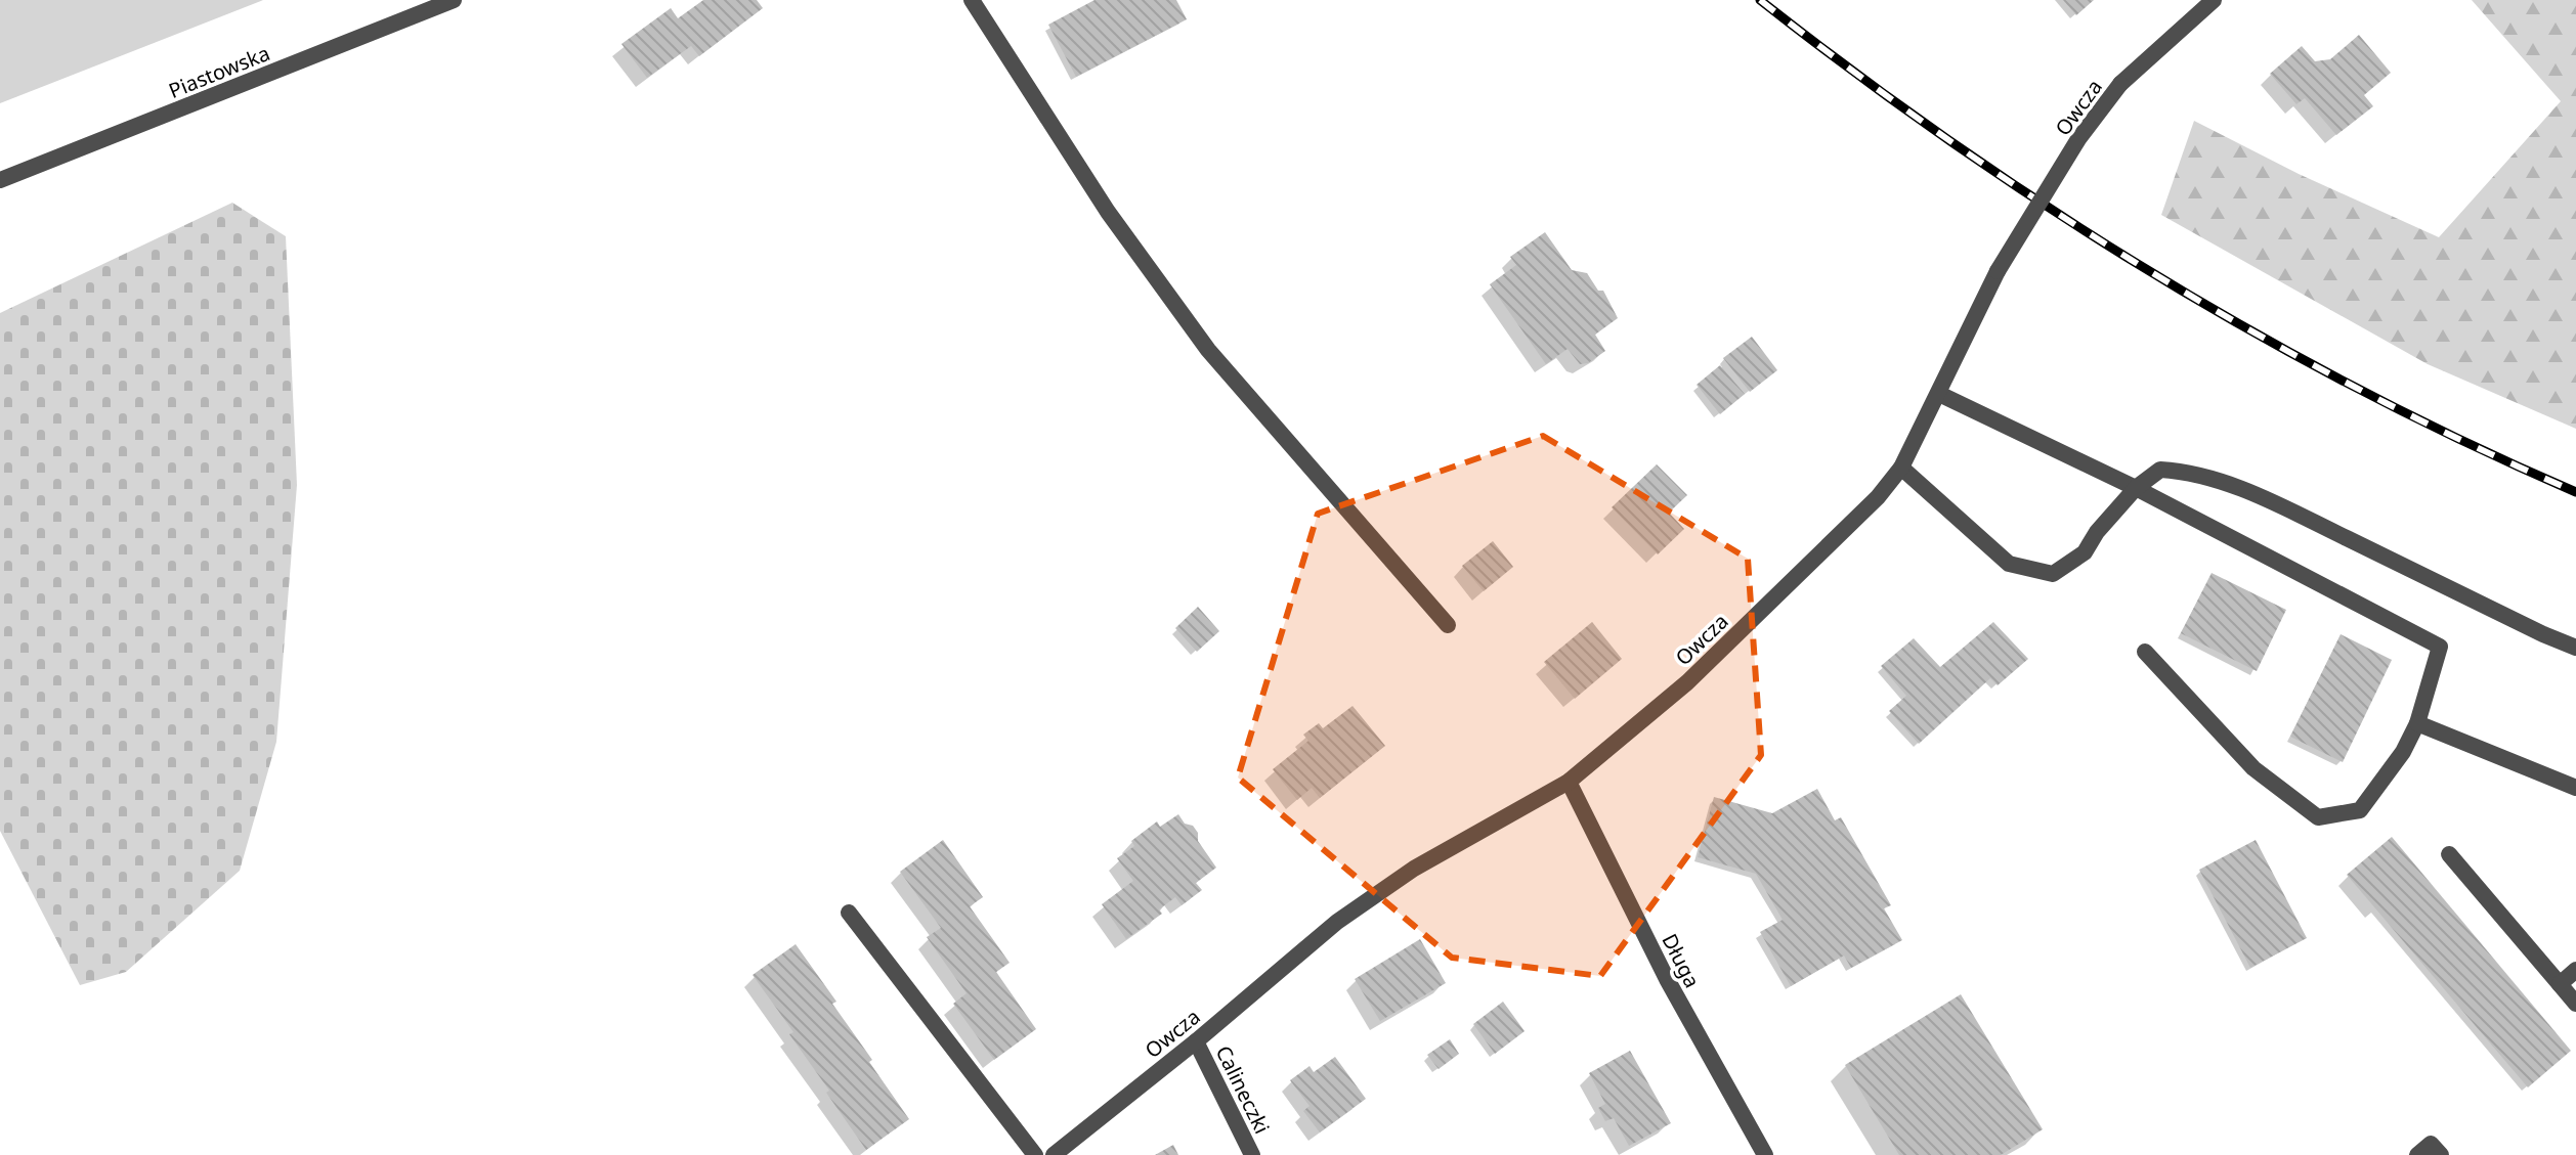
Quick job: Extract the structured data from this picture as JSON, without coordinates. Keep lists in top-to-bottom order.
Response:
{
  "streets": {
    "street": [
      "Piastowska",
      "Owcza",
      "Długa",
      "Calineczki"
    ]
  },
  "crossings": [
    ["Owcza", "Długa"],
    ["Owcza", "Calineczki"]
  ]
}
